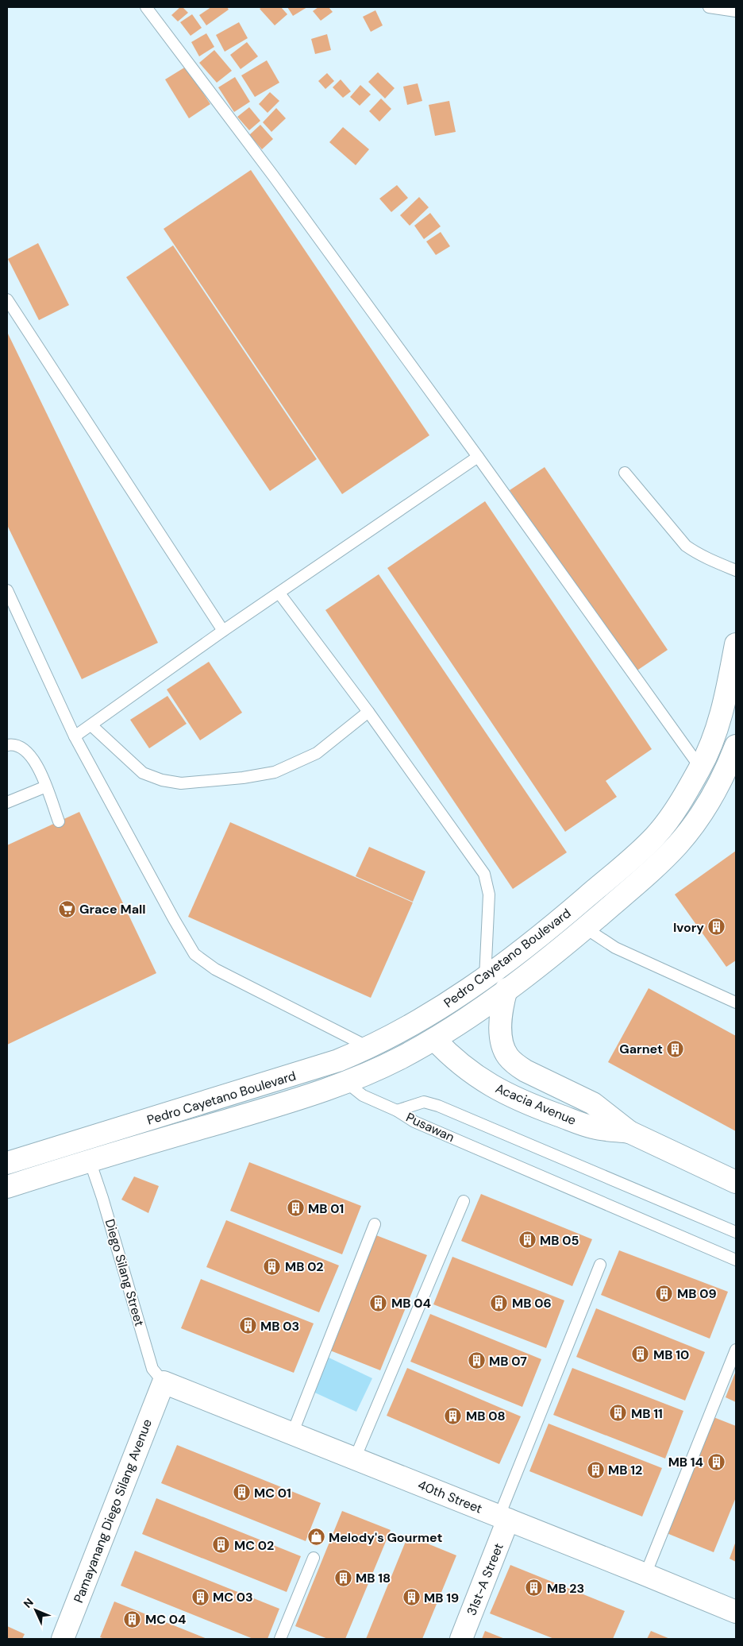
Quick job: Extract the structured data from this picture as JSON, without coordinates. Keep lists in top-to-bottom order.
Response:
{
  "streets": {
    "main road": [
      "Pedro Cayetano Boulevard",
      "Acacia Avenue",
      "40th Street",
      "Pamayanang Diego Silang Avenue",
      "31st-A Street"
    ],
    "lane": ["Pusawan", "Diego Silang Street"]
  },
  "crossings": [
    ["Pedro Cayetano Boulevard", "Acacia Avenue"],
    ["Pedro Cayetano Boulevard", "Diego Silang Street"],
    ["Diego Silang Street", "40th Street"],
    ["Diego Silang Street", "Pamayanang Diego Silang Avenue"],
    ["40th Street", "Pamayanang Diego Silang Avenue"],
    ["40th Street", "31st-A Street"]
  ],
  "places": {
    "supermarket": ["Grace Mall"],
    "building": [
      "Ivory",
      "Garnet",
      "MB 01",
      "MB 05",
      "MB 02",
      "MB 09",
      "MB 04",
      "MB 06",
      "MB 03",
      "MB 10",
      "MB 07",
      "MB 11",
      "MB 08",
      "MB 14",
      "MB 12",
      "MC 01",
      "MC 02",
      "MB 18",
      "MB 23",
      "MC 03",
      "MB 19",
      "MC 04"
    ],
    "shop": ["Melody's Gourmet"]
  },
  "north": "top left"
}
